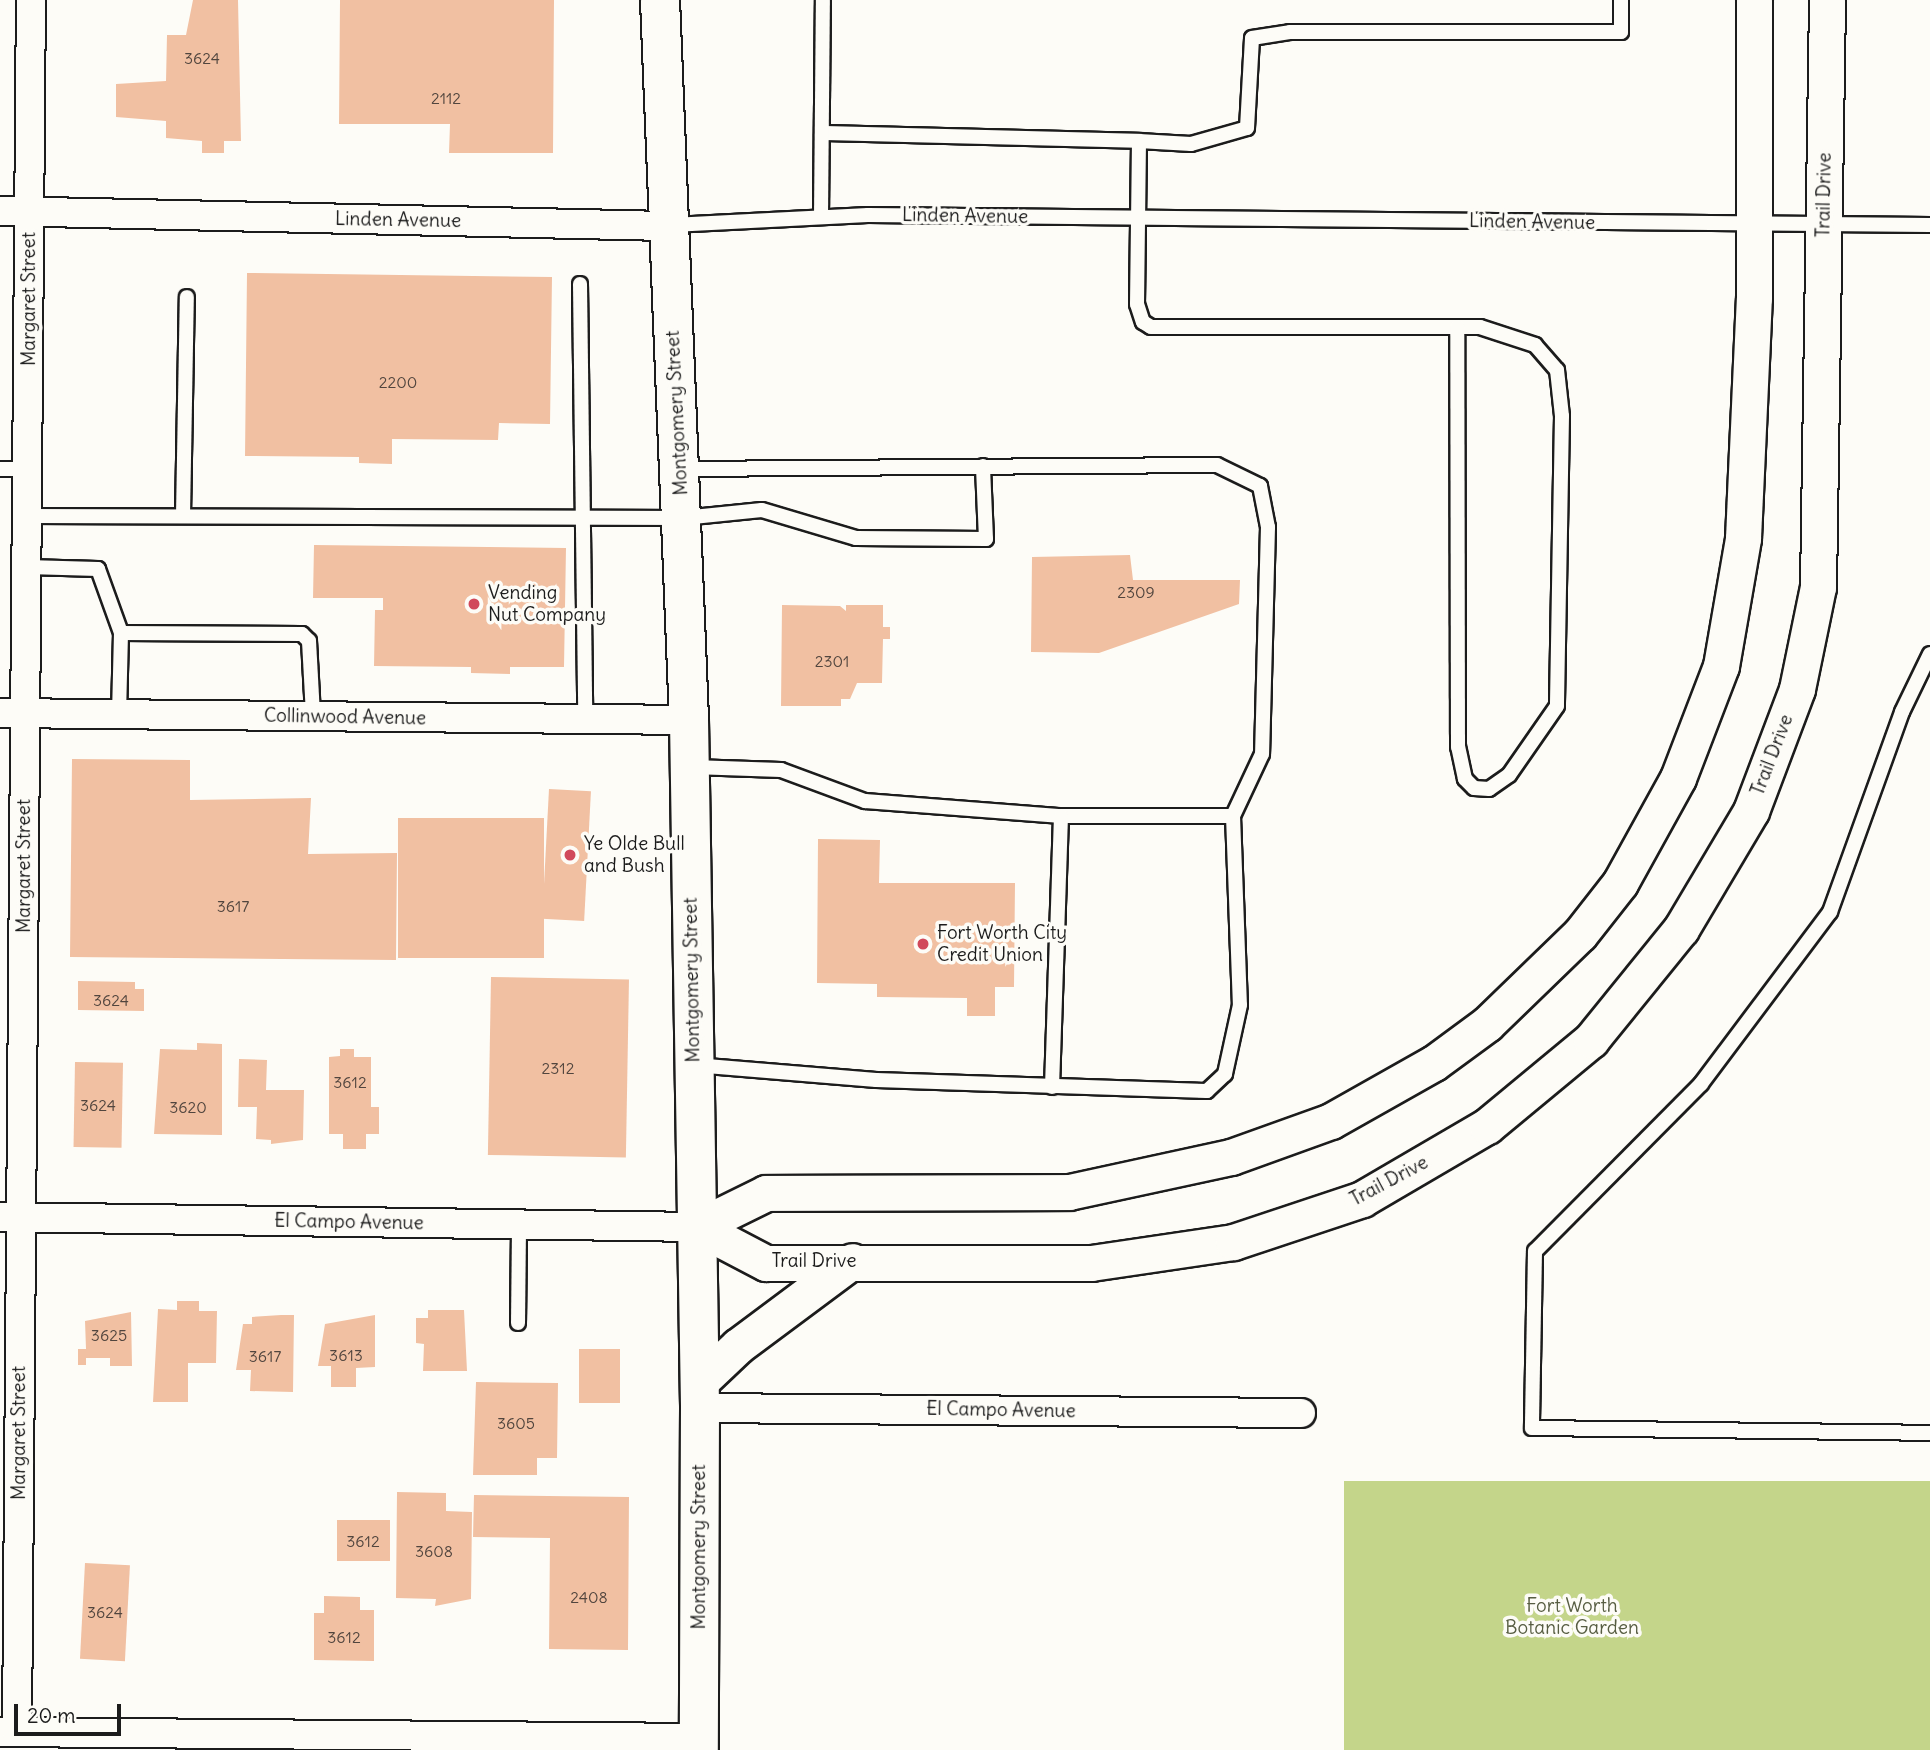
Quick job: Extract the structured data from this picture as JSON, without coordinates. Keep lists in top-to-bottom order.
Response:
{
  "streets": {
    "main road": ["Montgomery Street"],
    "street": [
      "Trail Drive",
      "Linden Avenue",
      "Margaret Street",
      "Collinwood Avenue",
      "El Campo Avenue"
    ]
  },
  "crossings": [
    ["Trail Drive", "Linden Avenue"],
    ["Trail Drive", "Montgomery Street"],
    ["Trail Drive", "El Campo Avenue"],
    ["Linden Avenue", "Margaret Street"],
    ["Linden Avenue", "Montgomery Street"],
    ["Margaret Street", "Collinwood Avenue"],
    ["Margaret Street", "El Campo Avenue"],
    ["Montgomery Street", "Collinwood Avenue"],
    ["Montgomery Street", "El Campo Avenue"]
  ],
  "parks": ["Fort Worth Botanic Garden"],
  "places": ["Vending Nut Company", "Ye Olde Bull and Bush", "Fort Worth City Credit Union"],
  "house_numbers": [
    "3624",
    "2112",
    "2200",
    "2309",
    "2301",
    "3617",
    "3624",
    "2312",
    "3612",
    "3624",
    "3620",
    "3625",
    "3613",
    "3617",
    "3605",
    "3612",
    "3608",
    "2408",
    "3624",
    "3612"
  ],
  "scale_bar": "20 m"
}
